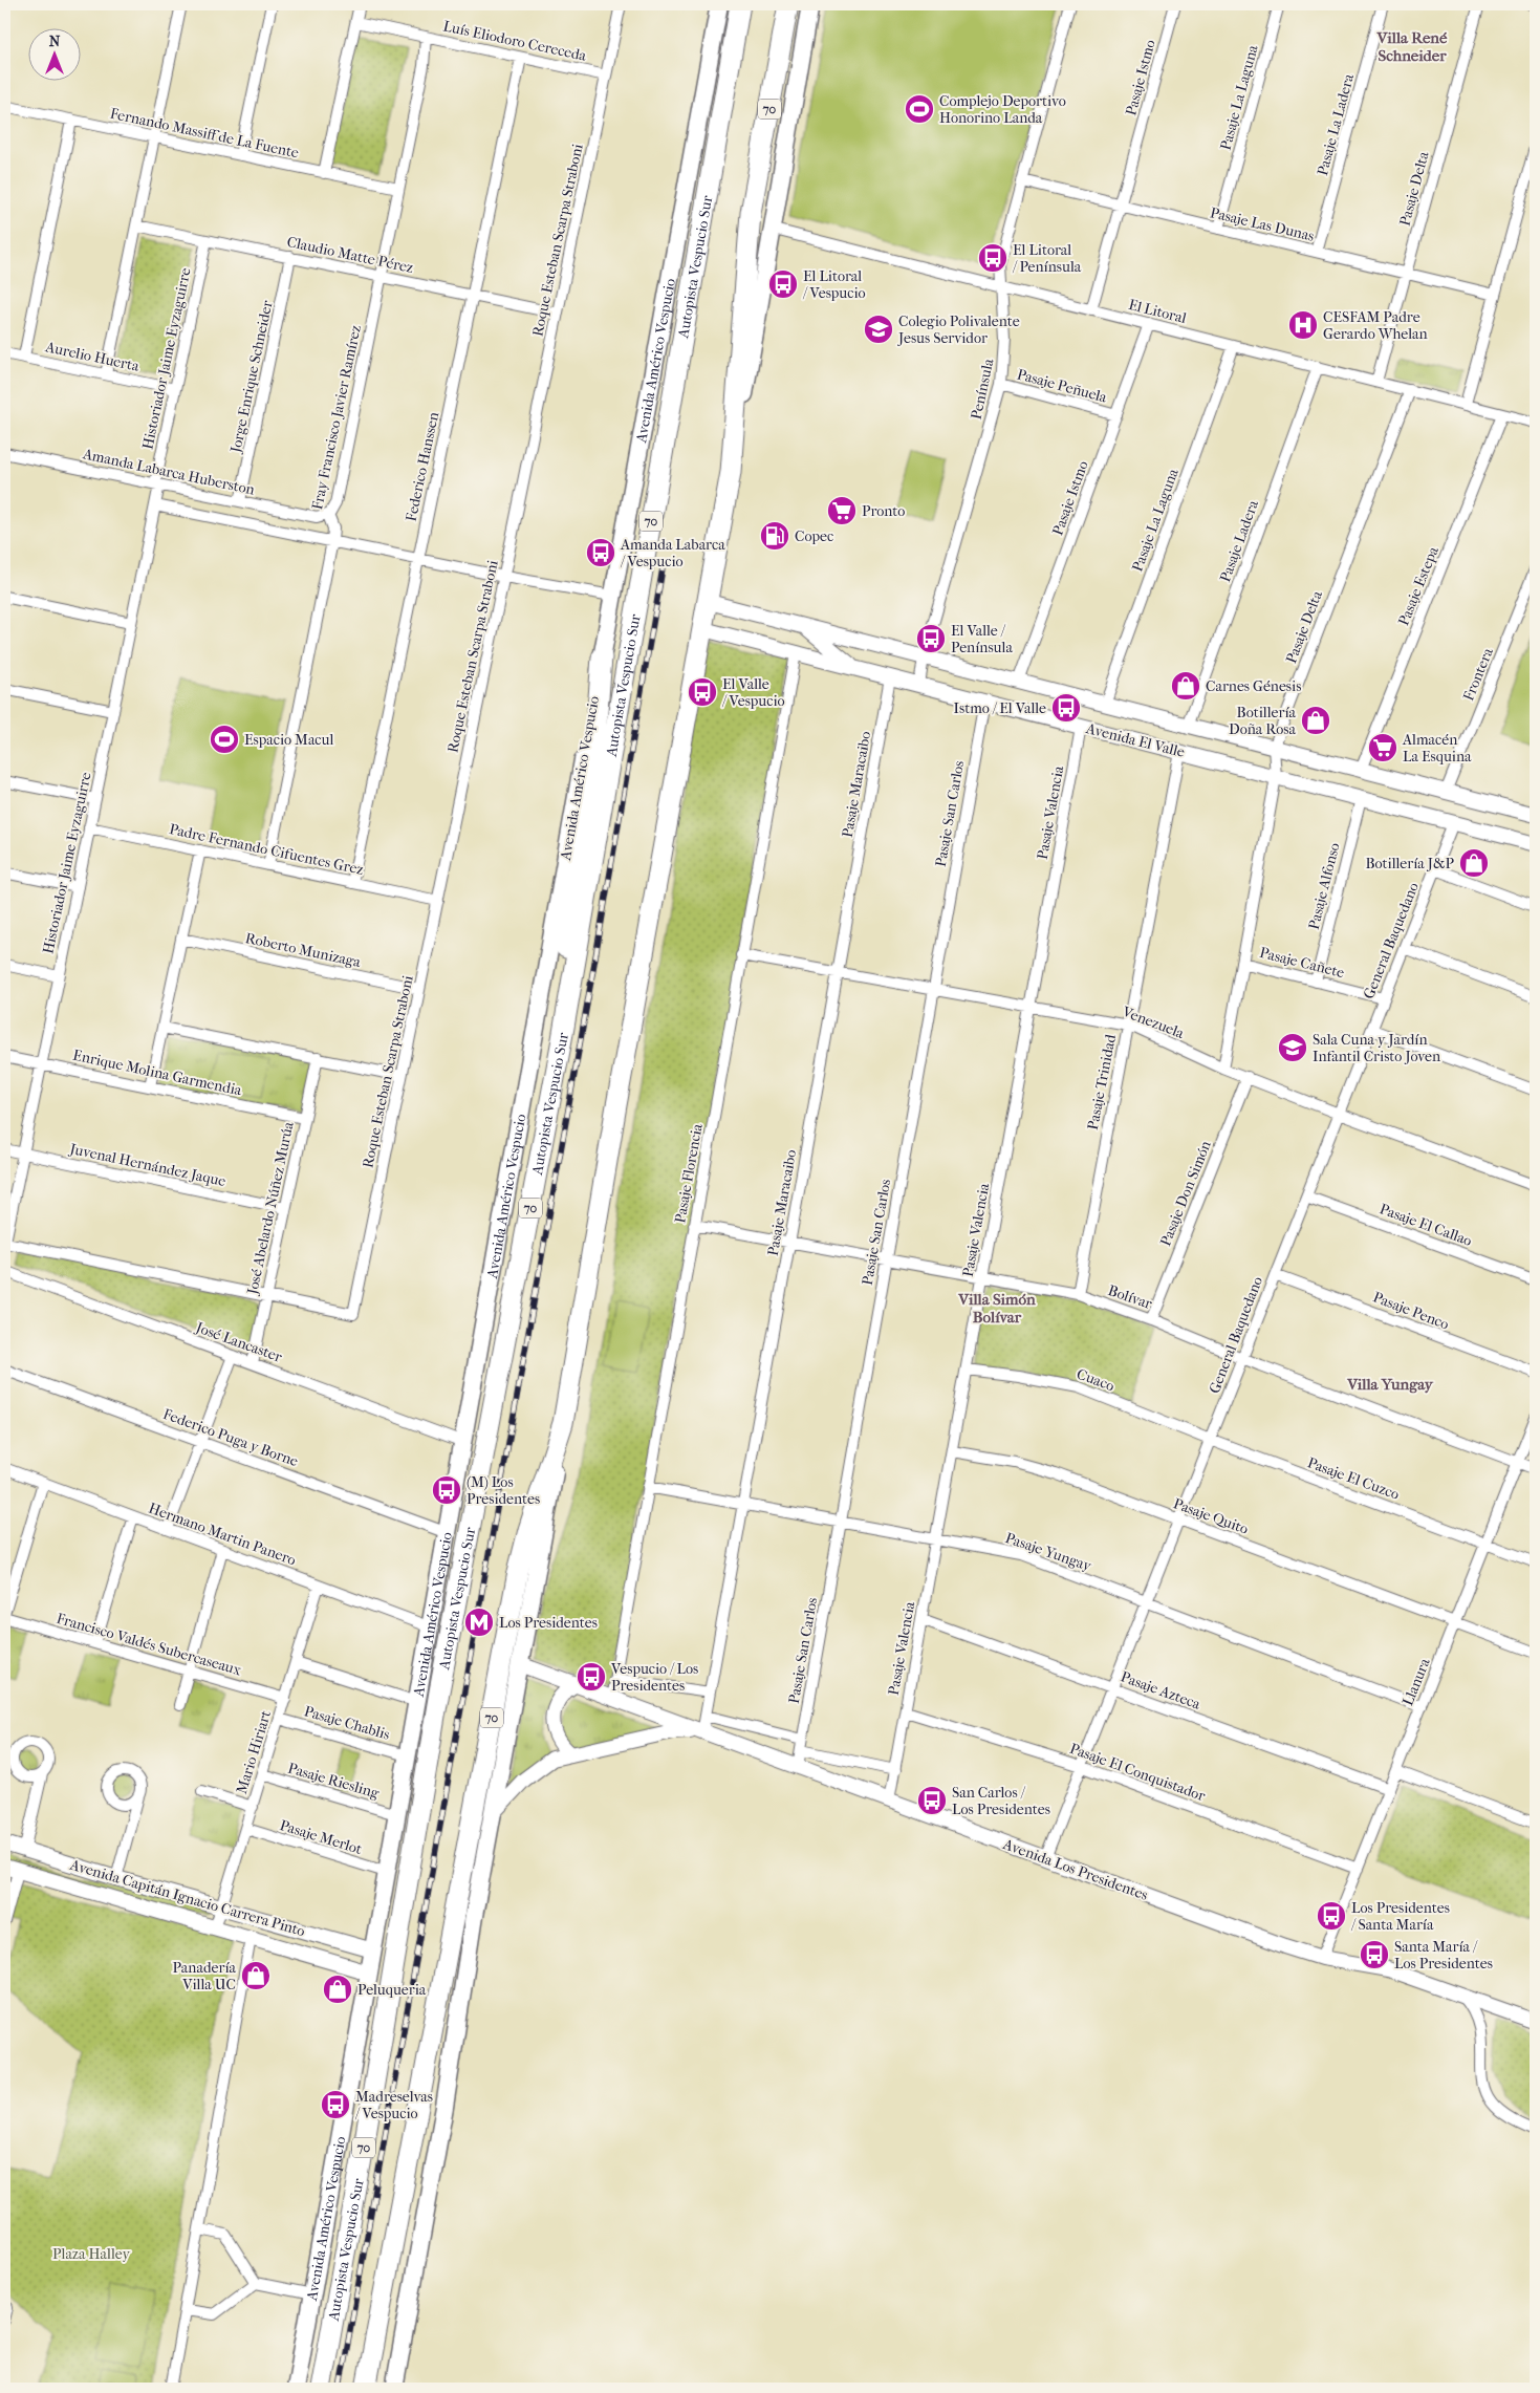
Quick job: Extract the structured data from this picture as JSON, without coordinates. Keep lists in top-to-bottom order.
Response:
{
  "streets": {
    "highway": ["70", "Autopista Vespucio Sur"],
    "main road": ["Avenida Américo Vespucio"],
    "street": [
      "Luís Eliodoro Cereceda",
      "Pasaje Istmo",
      "Pasaje La Laguna",
      "Pasaje La Ladera",
      "Fernando Massiff de La Fuente",
      "Pasaje Delta",
      "Pasaje Las Dunas",
      "Roque Esteban Scarpa Straboni",
      "Claudio Matte Pérez",
      "El Litoral",
      "Aurelio Huerta",
      "Historiador Jaime Eyzaguirre",
      "Jorge Enrique Schneider",
      "Pasaje Peñuela",
      "Península",
      "Fray Francisco Javier Ramírez",
      "Federico Hanssen",
      "Amanda Labarca Huberston",
      "Pasaje Ladera",
      "Pasaje Estepa",
      "Frontera",
      "Avenida El Valle",
      "Pasaje Maracaibo",
      "Pasaje Valencia",
      "Pasaje San Carlos",
      "Padre Fernando Cifuentes Grez",
      "Pasaje Alfonso",
      "General Baquedano",
      "Roberto Munizaga",
      "Pasaje Cañete",
      "Venezuela",
      "Enrique Molina Garmendia",
      "Pasaje Trinidad",
      "Juvenal Hernández Jaque",
      "Pasaje Florencia",
      "Pasaje Don Simón",
      "José Abelardo Núñez Murúa",
      "Pasaje El Callao",
      "Bolívar",
      "Pasaje Penco",
      "José Lancaster",
      "Cuaco",
      "Federico Puga y Borne",
      "Pasaje El Cuzco",
      "Pasaje Quito",
      "Hermano Martin Panero",
      "Pasaje Yungay",
      "Francisco Valdés Subercaseaux",
      "Llanura",
      "Pasaje Azteca",
      "Pasaje Chablis",
      "Mario Hiriart",
      "Pasaje El Conquistador",
      "Pasaje Riesling",
      "Pasaje Merlot",
      "Avenida Los Presidentes",
      "Avenida Capitán Ignacio Carrera Pinto"
    ]
  },
  "crossings": [
    ["Luís Eliodoro Cereceda", "Roque Esteban Scarpa Straboni"],
    ["Luís Eliodoro Cereceda", "Fray Francisco Javier Ramírez"],
    ["Luís Eliodoro Cereceda", "Federico Hanssen"],
    ["Pasaje Istmo", "Pasaje Las Dunas"],
    ["Pasaje Istmo", "El Litoral"],
    ["Pasaje Istmo", "Pasaje Peñuela"],
    ["Pasaje Istmo", "Avenida El Valle"],
    ["Pasaje La Laguna", "Pasaje Las Dunas"],
    ["Pasaje La Laguna", "El Litoral"],
    ["Pasaje La Laguna", "Avenida El Valle"],
    ["70", "Avenida El Valle"],
    ["Pasaje La Ladera", "Pasaje Las Dunas"],
    ["Fernando Massiff de La Fuente", "Fray Francisco Javier Ramírez"],
    ["Pasaje Delta", "Pasaje Las Dunas"],
    ["Pasaje Delta", "El Litoral"],
    ["Pasaje Delta", "Avenida El Valle"],
    ["Pasaje Delta", "Pasaje Cañete"],
    ["Pasaje Delta", "Venezuela"],
    ["Pasaje Las Dunas", "Península"],
    ["Roque Esteban Scarpa Straboni", "Claudio Matte Pérez"],
    ["Roque Esteban Scarpa Straboni", "Padre Fernando Cifuentes Grez"],
    ["Roque Esteban Scarpa Straboni", "Roberto Munizaga"],
    ["Roque Esteban Scarpa Straboni", "José Abelardo Núñez Murúa"],
    ["Claudio Matte Pérez", "Historiador Jaime Eyzaguirre"],
    ["Claudio Matte Pérez", "Jorge Enrique Schneider"],
    ["Claudio Matte Pérez", "Fray Francisco Javier Ramírez"],
    ["Claudio Matte Pérez", "Federico Hanssen"],
    ["El Litoral", "Península"],
    ["El Litoral", "Pasaje Ladera"],
    ["El Litoral", "Pasaje Estepa"],
    ["Aurelio Huerta", "Historiador Jaime Eyzaguirre"],
    ["Historiador Jaime Eyzaguirre", "Amanda Labarca Huberston"],
    ["Historiador Jaime Eyzaguirre", "Padre Fernando Cifuentes Grez"],
    ["Historiador Jaime Eyzaguirre", "Enrique Molina Garmendia"],
    ["Historiador Jaime Eyzaguirre", "Juvenal Hernández Jaque"],
    ["Avenida Américo Vespucio", "José Lancaster"],
    ["Avenida Américo Vespucio", "Federico Puga y Borne"],
    ["Avenida Américo Vespucio", "Hermano Martin Panero"],
    ["Avenida Américo Vespucio", "Pasaje Chablis"],
    ["Avenida Américo Vespucio", "Pasaje Riesling"],
    ["Avenida Américo Vespucio", "Pasaje Merlot"],
    ["Avenida Américo Vespucio", "Avenida Capitán Ignacio Carrera Pinto"],
    ["Jorge Enrique Schneider", "Amanda Labarca Huberston"],
    ["Pasaje Peñuela", "Península"],
    ["Península", "Avenida El Valle"],
    ["Fray Francisco Javier Ramírez", "Amanda Labarca Huberston"],
    ["Fray Francisco Javier Ramírez", "Padre Fernando Cifuentes Grez"],
    ["Federico Hanssen", "Padre Fernando Cifuentes Grez"],
    ["Pasaje Ladera", "Avenida El Valle"],
    ["Pasaje Estepa", "Avenida El Valle"],
    ["Frontera", "Avenida El Valle"],
    ["Avenida El Valle", "Pasaje Maracaibo"],
    ["Avenida El Valle", "Pasaje Valencia"],
    ["Avenida El Valle", "Pasaje San Carlos"],
    ["Avenida El Valle", "Pasaje Alfonso"],
    ["Avenida El Valle", "General Baquedano"],
    ["Avenida El Valle", "Pasaje Trinidad"],
    ["Avenida El Valle", "Pasaje Florencia"],
    ["Pasaje Maracaibo", "Venezuela"],
    ["Pasaje Maracaibo", "Bolívar"],
    ["Pasaje Maracaibo", "Pasaje Yungay"],
    ["Pasaje Maracaibo", "Avenida Los Presidentes"],
    ["Pasaje Valencia", "Venezuela"],
    ["Pasaje Valencia", "Bolívar"],
    ["Pasaje Valencia", "Cuaco"],
    ["Pasaje Valencia", "Pasaje Quito"],
    ["Pasaje Valencia", "Pasaje Yungay"],
    ["Pasaje Valencia", "Pasaje Azteca"],
    ["Pasaje Valencia", "Pasaje El Conquistador"],
    ["Pasaje Valencia", "Avenida Los Presidentes"],
    ["Pasaje San Carlos", "Venezuela"],
    ["Pasaje San Carlos", "Bolívar"],
    ["Pasaje San Carlos", "Pasaje Yungay"],
    ["Pasaje San Carlos", "Avenida Los Presidentes"],
    ["Pasaje Alfonso", "Pasaje Cañete"],
    ["General Baquedano", "Pasaje Cañete"],
    ["General Baquedano", "Venezuela"],
    ["General Baquedano", "Pasaje El Callao"],
    ["General Baquedano", "Bolívar"],
    ["General Baquedano", "Pasaje Penco"],
    ["General Baquedano", "Cuaco"],
    ["General Baquedano", "Pasaje El Cuzco"],
    ["General Baquedano", "Pasaje Quito"],
    ["General Baquedano", "Pasaje Yungay"],
    ["General Baquedano", "Pasaje Azteca"],
    ["General Baquedano", "Pasaje El Conquistador"],
    ["General Baquedano", "Avenida Los Presidentes"],
    ["Venezuela", "Pasaje Trinidad"],
    ["Venezuela", "Pasaje Florencia"],
    ["Venezuela", "Pasaje Don Simón"],
    ["Enrique Molina Garmendia", "José Abelardo Núñez Murúa"],
    ["Pasaje Trinidad", "Bolívar"],
    ["Juvenal Hernández Jaque", "José Abelardo Núñez Murúa"],
    ["Pasaje Florencia", "Bolívar"],
    ["Pasaje Florencia", "Pasaje Yungay"],
    ["Pasaje Florencia", "Avenida Los Presidentes"],
    ["Pasaje Don Simón", "Bolívar"],
    ["José Abelardo Núñez Murúa", "José Lancaster"],
    ["Bolívar", "Llanura"],
    ["Cuaco", "Pasaje El Cuzco"],
    ["Pasaje El Cuzco", "Llanura"],
    ["Pasaje Quito", "Llanura"],
    ["Hermano Martin Panero", "Mario Hiriart"],
    ["Pasaje Yungay", "Llanura"],
    ["Francisco Valdés Subercaseaux", "Mario Hiriart"],
    ["Llanura", "Pasaje Azteca"],
    ["Llanura", "Pasaje El Conquistador"],
    ["Llanura", "Avenida Los Presidentes"],
    ["Pasaje Chablis", "Mario Hiriart"],
    ["Mario Hiriart", "Pasaje Riesling"],
    ["Mario Hiriart", "Pasaje Merlot"],
    ["Mario Hiriart", "Avenida Capitán Ignacio Carrera Pinto"]
  ],
  "districts": ["Villa René Schneider", "Villa Simón Bolívar", "Villa Yungay"],
  "parks": ["Plaza Halley"],
  "places": {
    "sports": ["Complejo Deportivo Honorino Landa", "Espacio Macul"],
    "bus stop": [
      "El Litoral / Península",
      "El Litoral / Vespucio",
      "Amanda Labarca / Vespucio",
      "El Valle / Península",
      "El Valle / Vespucio",
      "Istmo / El Valle",
      "(M) Los Presidentes",
      "Vespucio / Los Presidentes",
      "San Carlos / Los Presidentes",
      "Los Presidentes / Santa María",
      "Santa María / Los Presidentes",
      "Madreselvas / Vespucio"
    ],
    "hospital": ["CESFAM Padre Gerardo Whelan"],
    "school or university": ["Colegio Polivalente Jesus Servidor", "Sala Cuna y Jardín Infantil Cristo Joven"],
    "supermarket": ["Pronto", "Almacén La Esquina"],
    "fuel station": ["Copec"],
    "shop": [
      "Carnes Génesis",
      "Botillería Doña Rosa",
      "Botillería J&P",
      "Panadería Villa UC",
      "Peluqueria"
    ],
    "metro station": ["Los Presidentes"]
  },
  "north": "top"
}
